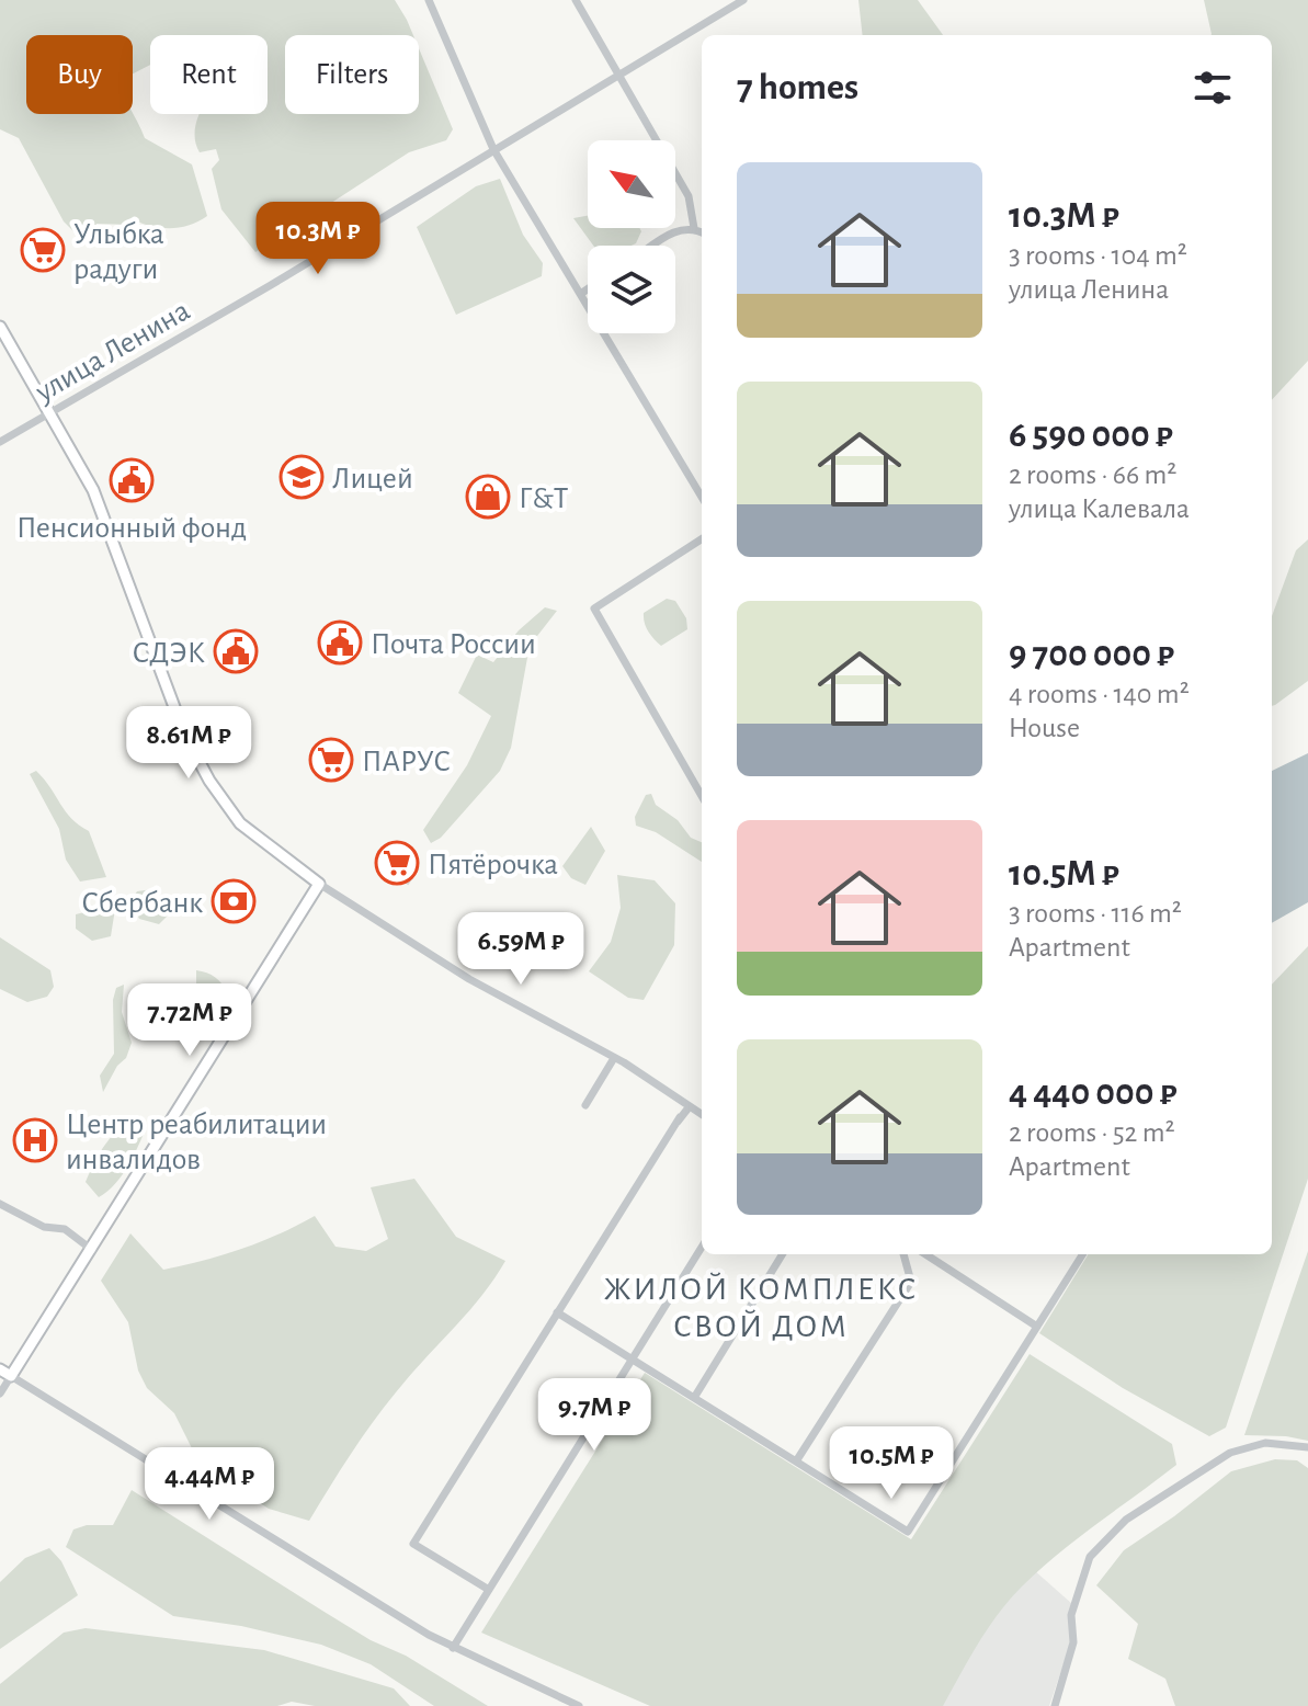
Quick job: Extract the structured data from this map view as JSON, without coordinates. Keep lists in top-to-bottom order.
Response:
{
  "streets": {
    "street": ["улица Ленина"]
  },
  "districts": ["ЖИЛОЙ КОМПЛЕКС СВОЙ ДОМ"],
  "places": {
    "supermarket": ["Улыбка радуги", "ПАРУС", "Пятёрочка"],
    "school or university": ["Лицей"],
    "public building": ["Пенсионный фонд", "Почта России", "СДЭК"],
    "shop": ["Г&Т"],
    "bank": ["Сбербанк"],
    "hospital": ["Центр реабилитации инвалидов"]
  },
  "north": "top left",
  "page": {
    "chip": ["Buy", "Rent", "Filters"],
    "heading": "7 homes",
    "list": [
      {
        "name": "10.3M ₽",
        "note": "3 rooms · 104 m² · улица Ленина"
      },
      {
        "name": "6 590 000 ₽",
        "note": "2 rooms · 66 m² · улица Калевала"
      },
      {
        "name": "9 700 000 ₽",
        "note": "4 rooms · 140 m² · House"
      },
      {
        "name": "10.5M ₽",
        "note": "3 rooms · 116 m² · Apartment"
      },
      {
        "name": "4 440 000 ₽",
        "note": "2 rooms · 52 m² · Apartment"
      }
    ],
    "price": [
      "10.3M ₽",
      "8.61M ₽",
      "6.59M ₽",
      "7.72M ₽",
      "9.7M ₽",
      "10.5M ₽",
      "4.44M ₽"
    ]
  }
}
